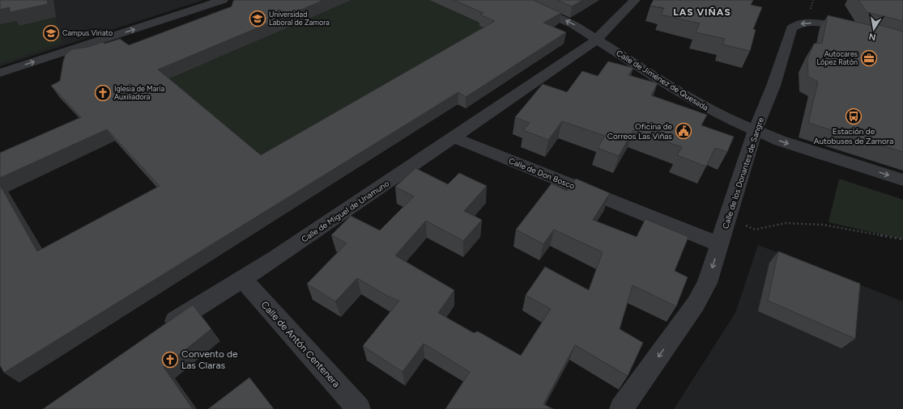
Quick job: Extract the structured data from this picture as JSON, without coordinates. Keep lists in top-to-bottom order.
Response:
{
  "streets": {
    "street": [
      "Calle de Jiménez de Quesada",
      "Calle de Don Bosco",
      "Calle de los Donantes de Sangre",
      "Calle de Miguel de Unamuno",
      "Calle de Antón Centenera"
    ]
  },
  "crossings": [
    ["Calle de Jiménez de Quesada", "Calle de los Donantes de Sangre"],
    ["Calle de Jiménez de Quesada", "Calle de Miguel de Unamuno"],
    ["Calle de Don Bosco", "Calle de los Donantes de Sangre"],
    ["Calle de Don Bosco", "Calle de Miguel de Unamuno"],
    ["Calle de Miguel de Unamuno", "Calle de Antón Centenera"]
  ],
  "one_way": ["Calle de los Donantes de Sangre"],
  "districts": ["LAS VIÑAS"],
  "places": {
    "school or university": ["Universidad Laboral de Zamora", "Campus Viriato"],
    "office": ["Autocares López Ratón"],
    "church": ["Iglesia de María Auxiliadora", "Convento de Las Claras"],
    "bus stop": ["Estación de Autobuses de Zamora"],
    "public building": ["Oficina de Correos Las Viñas"]
  },
  "north": "bottom"
}
